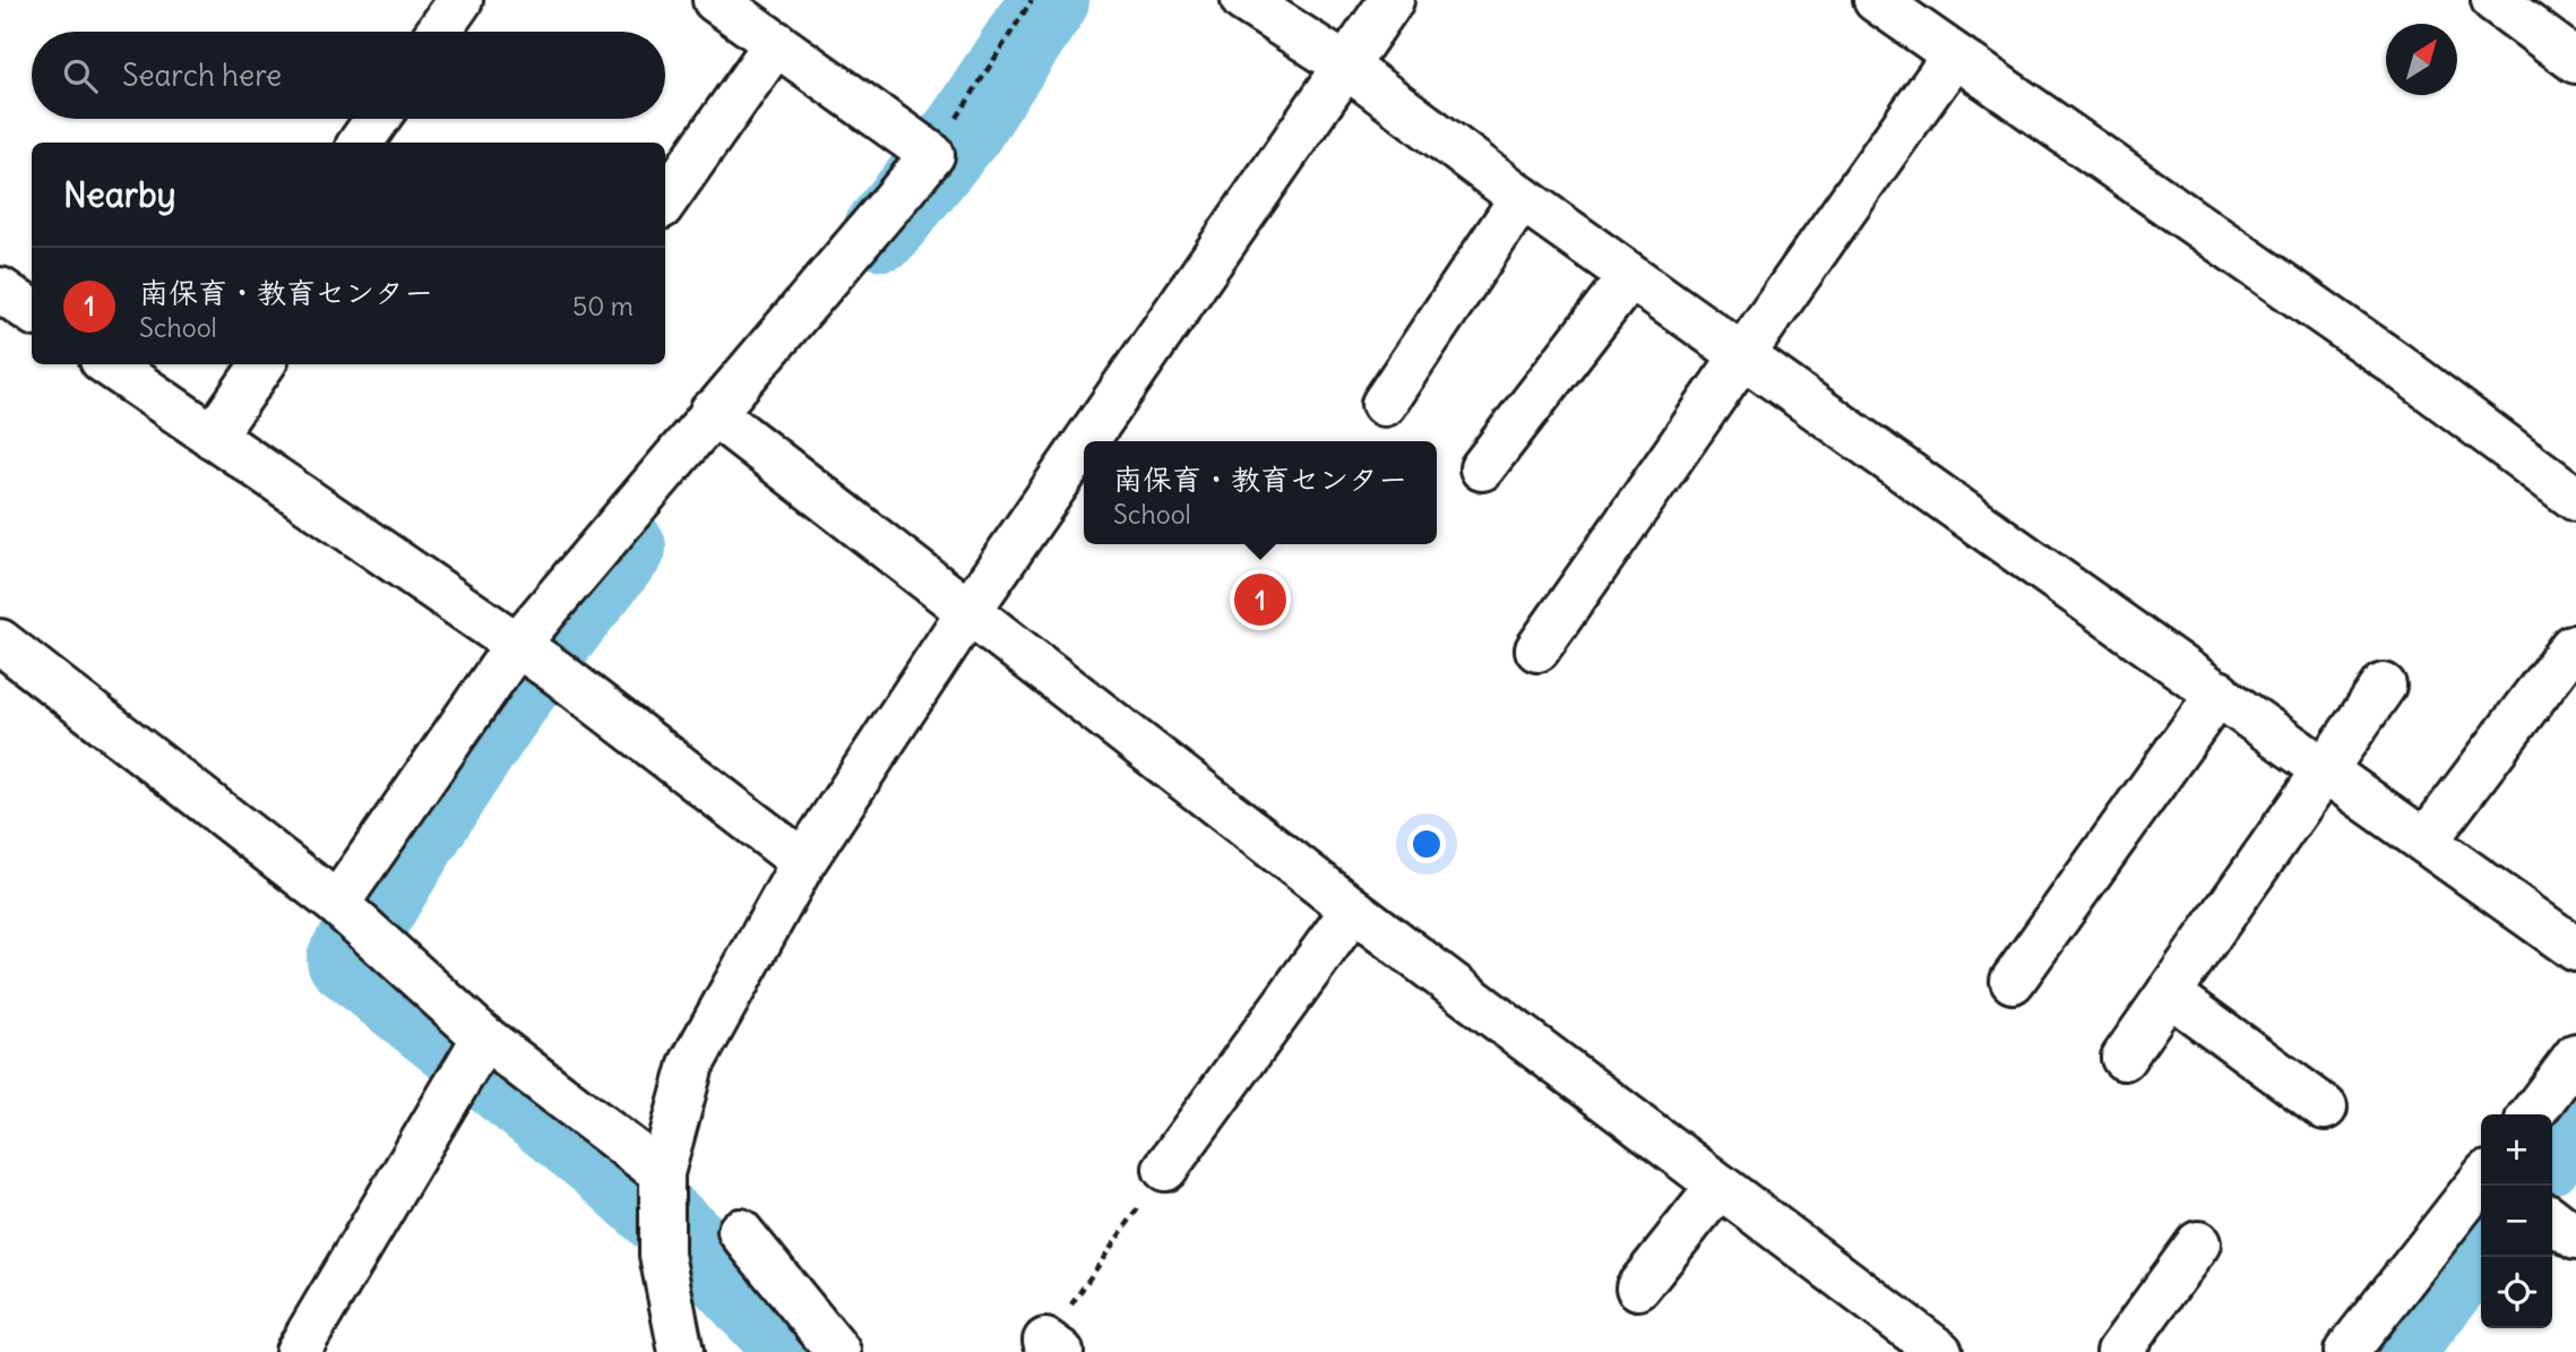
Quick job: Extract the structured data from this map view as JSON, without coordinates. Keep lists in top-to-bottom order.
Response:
{
  "north": "top right",
  "page": {
    "search": "Search here",
    "heading": "Nearby",
    "list": [
      {
        "mark": "1",
        "name": "南保育・教育センター",
        "note": "School",
        "value": "50 m"
      }
    ],
    "popup": ["南保育・教育センター", "School"],
    "pins": "1",
    "map_buttons": ["+", "−"]
  }
}
